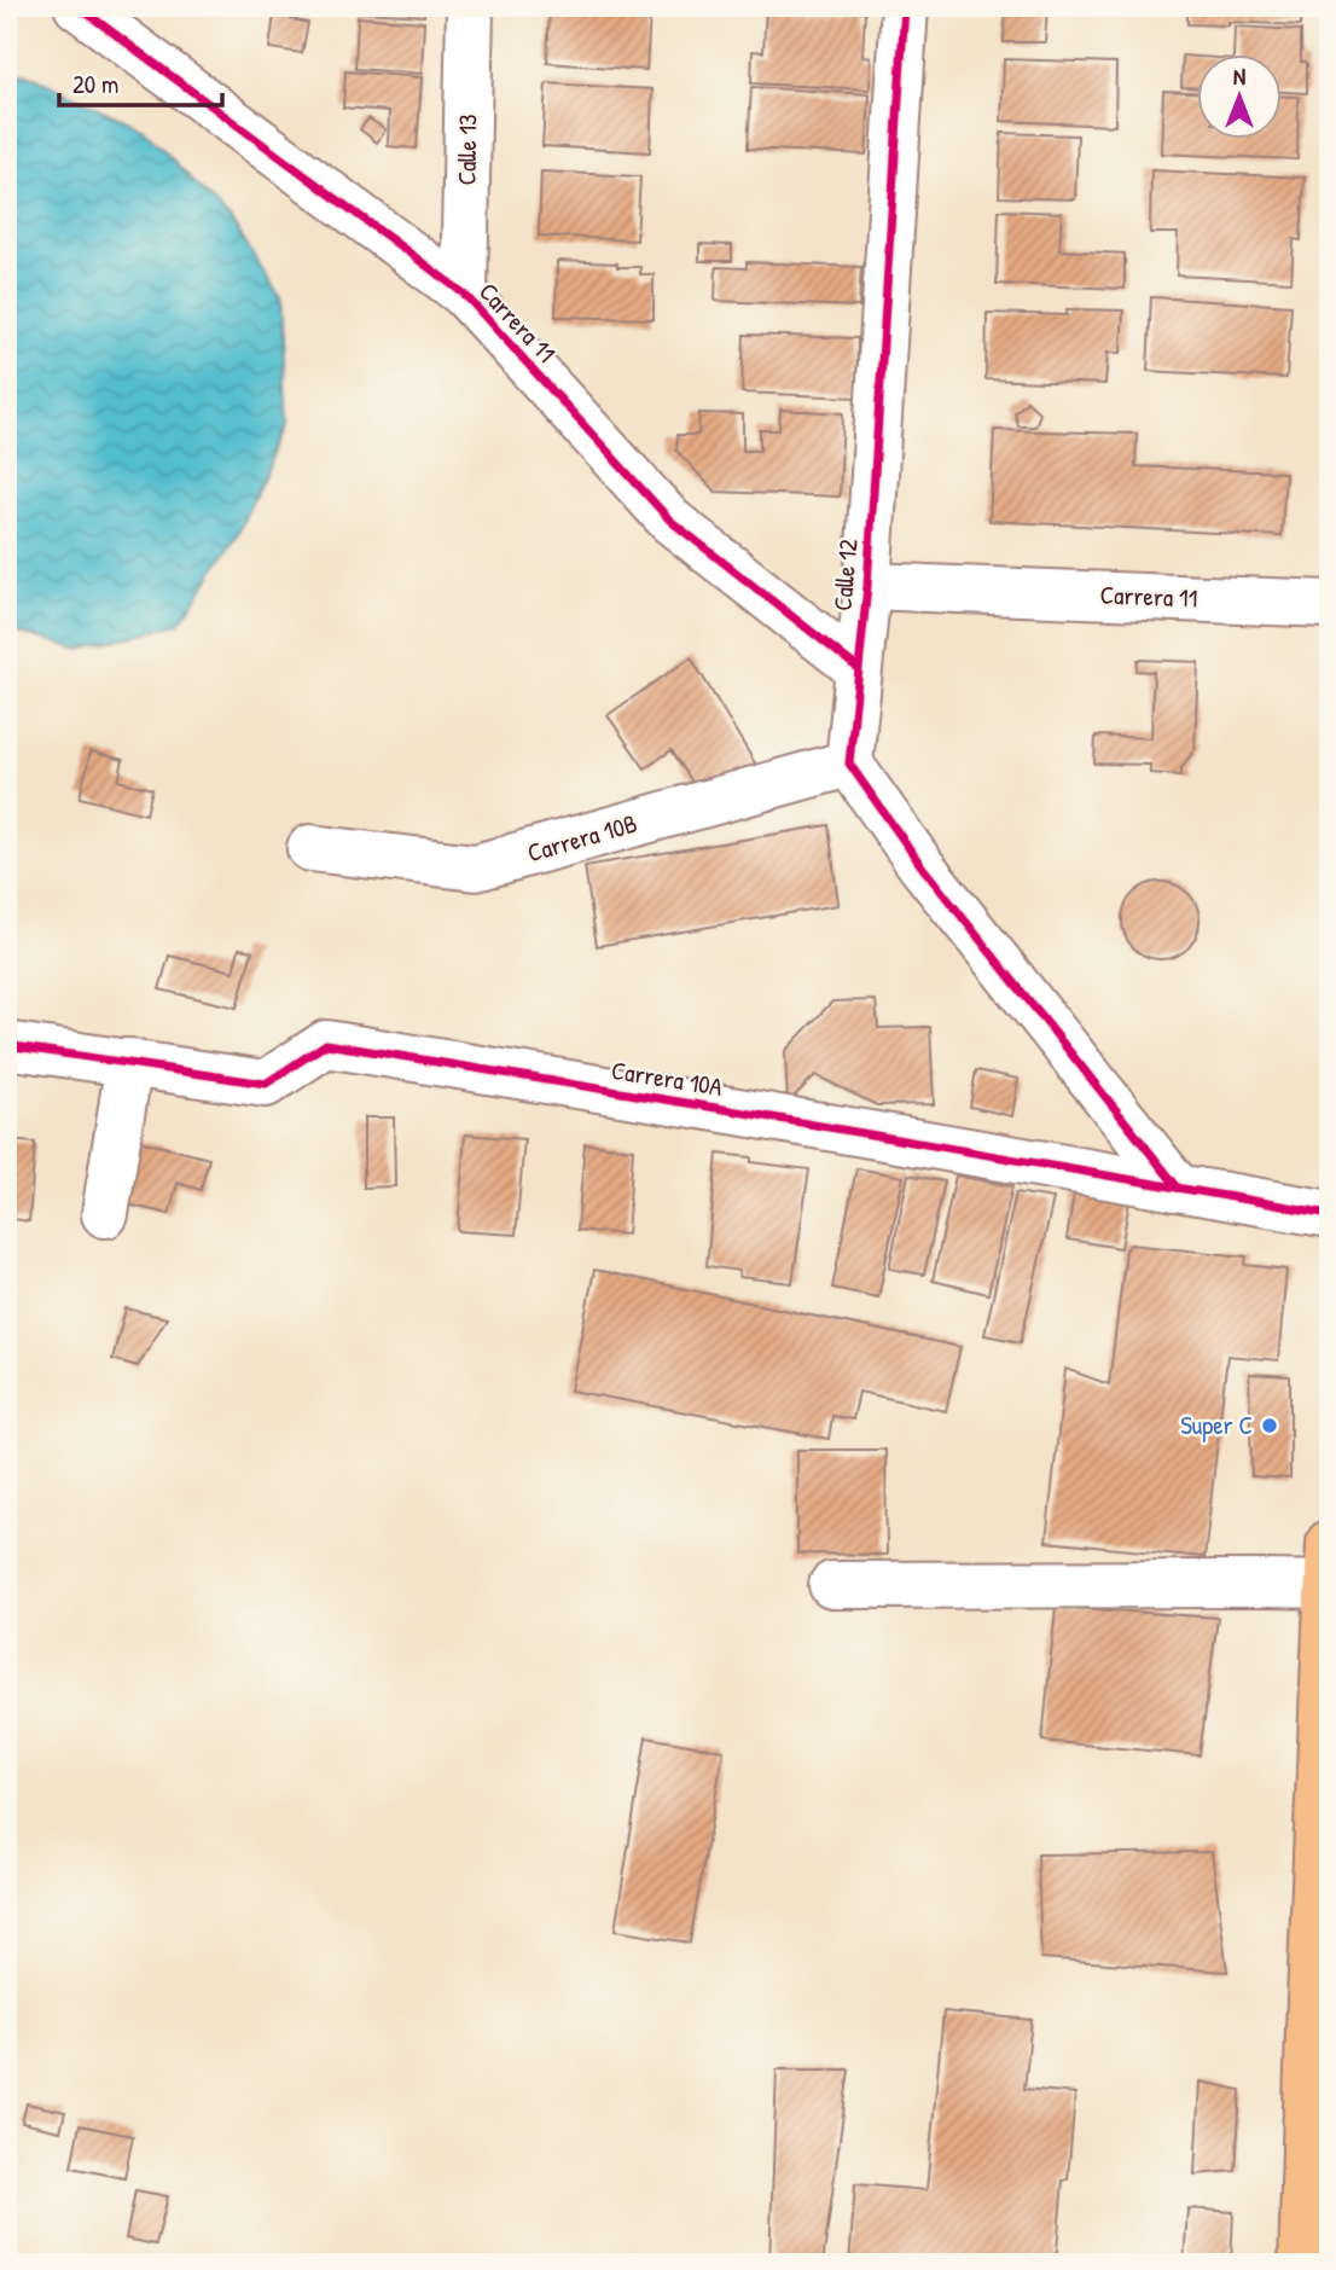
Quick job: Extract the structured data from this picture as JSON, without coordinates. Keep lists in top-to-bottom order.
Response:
{
  "streets": {
    "street": [
      "Calle 13",
      "Carrera 11",
      "Calle 12",
      "Carrera 10B",
      "Carrera 10A"
    ]
  },
  "crossings": [
    ["Calle 13", "Carrera 11"],
    ["Carrera 11", "Calle 12"],
    ["Calle 12", "Carrera 10B"]
  ],
  "places": ["Super C"],
  "scale_bar": "20 m",
  "north": "top"
}
